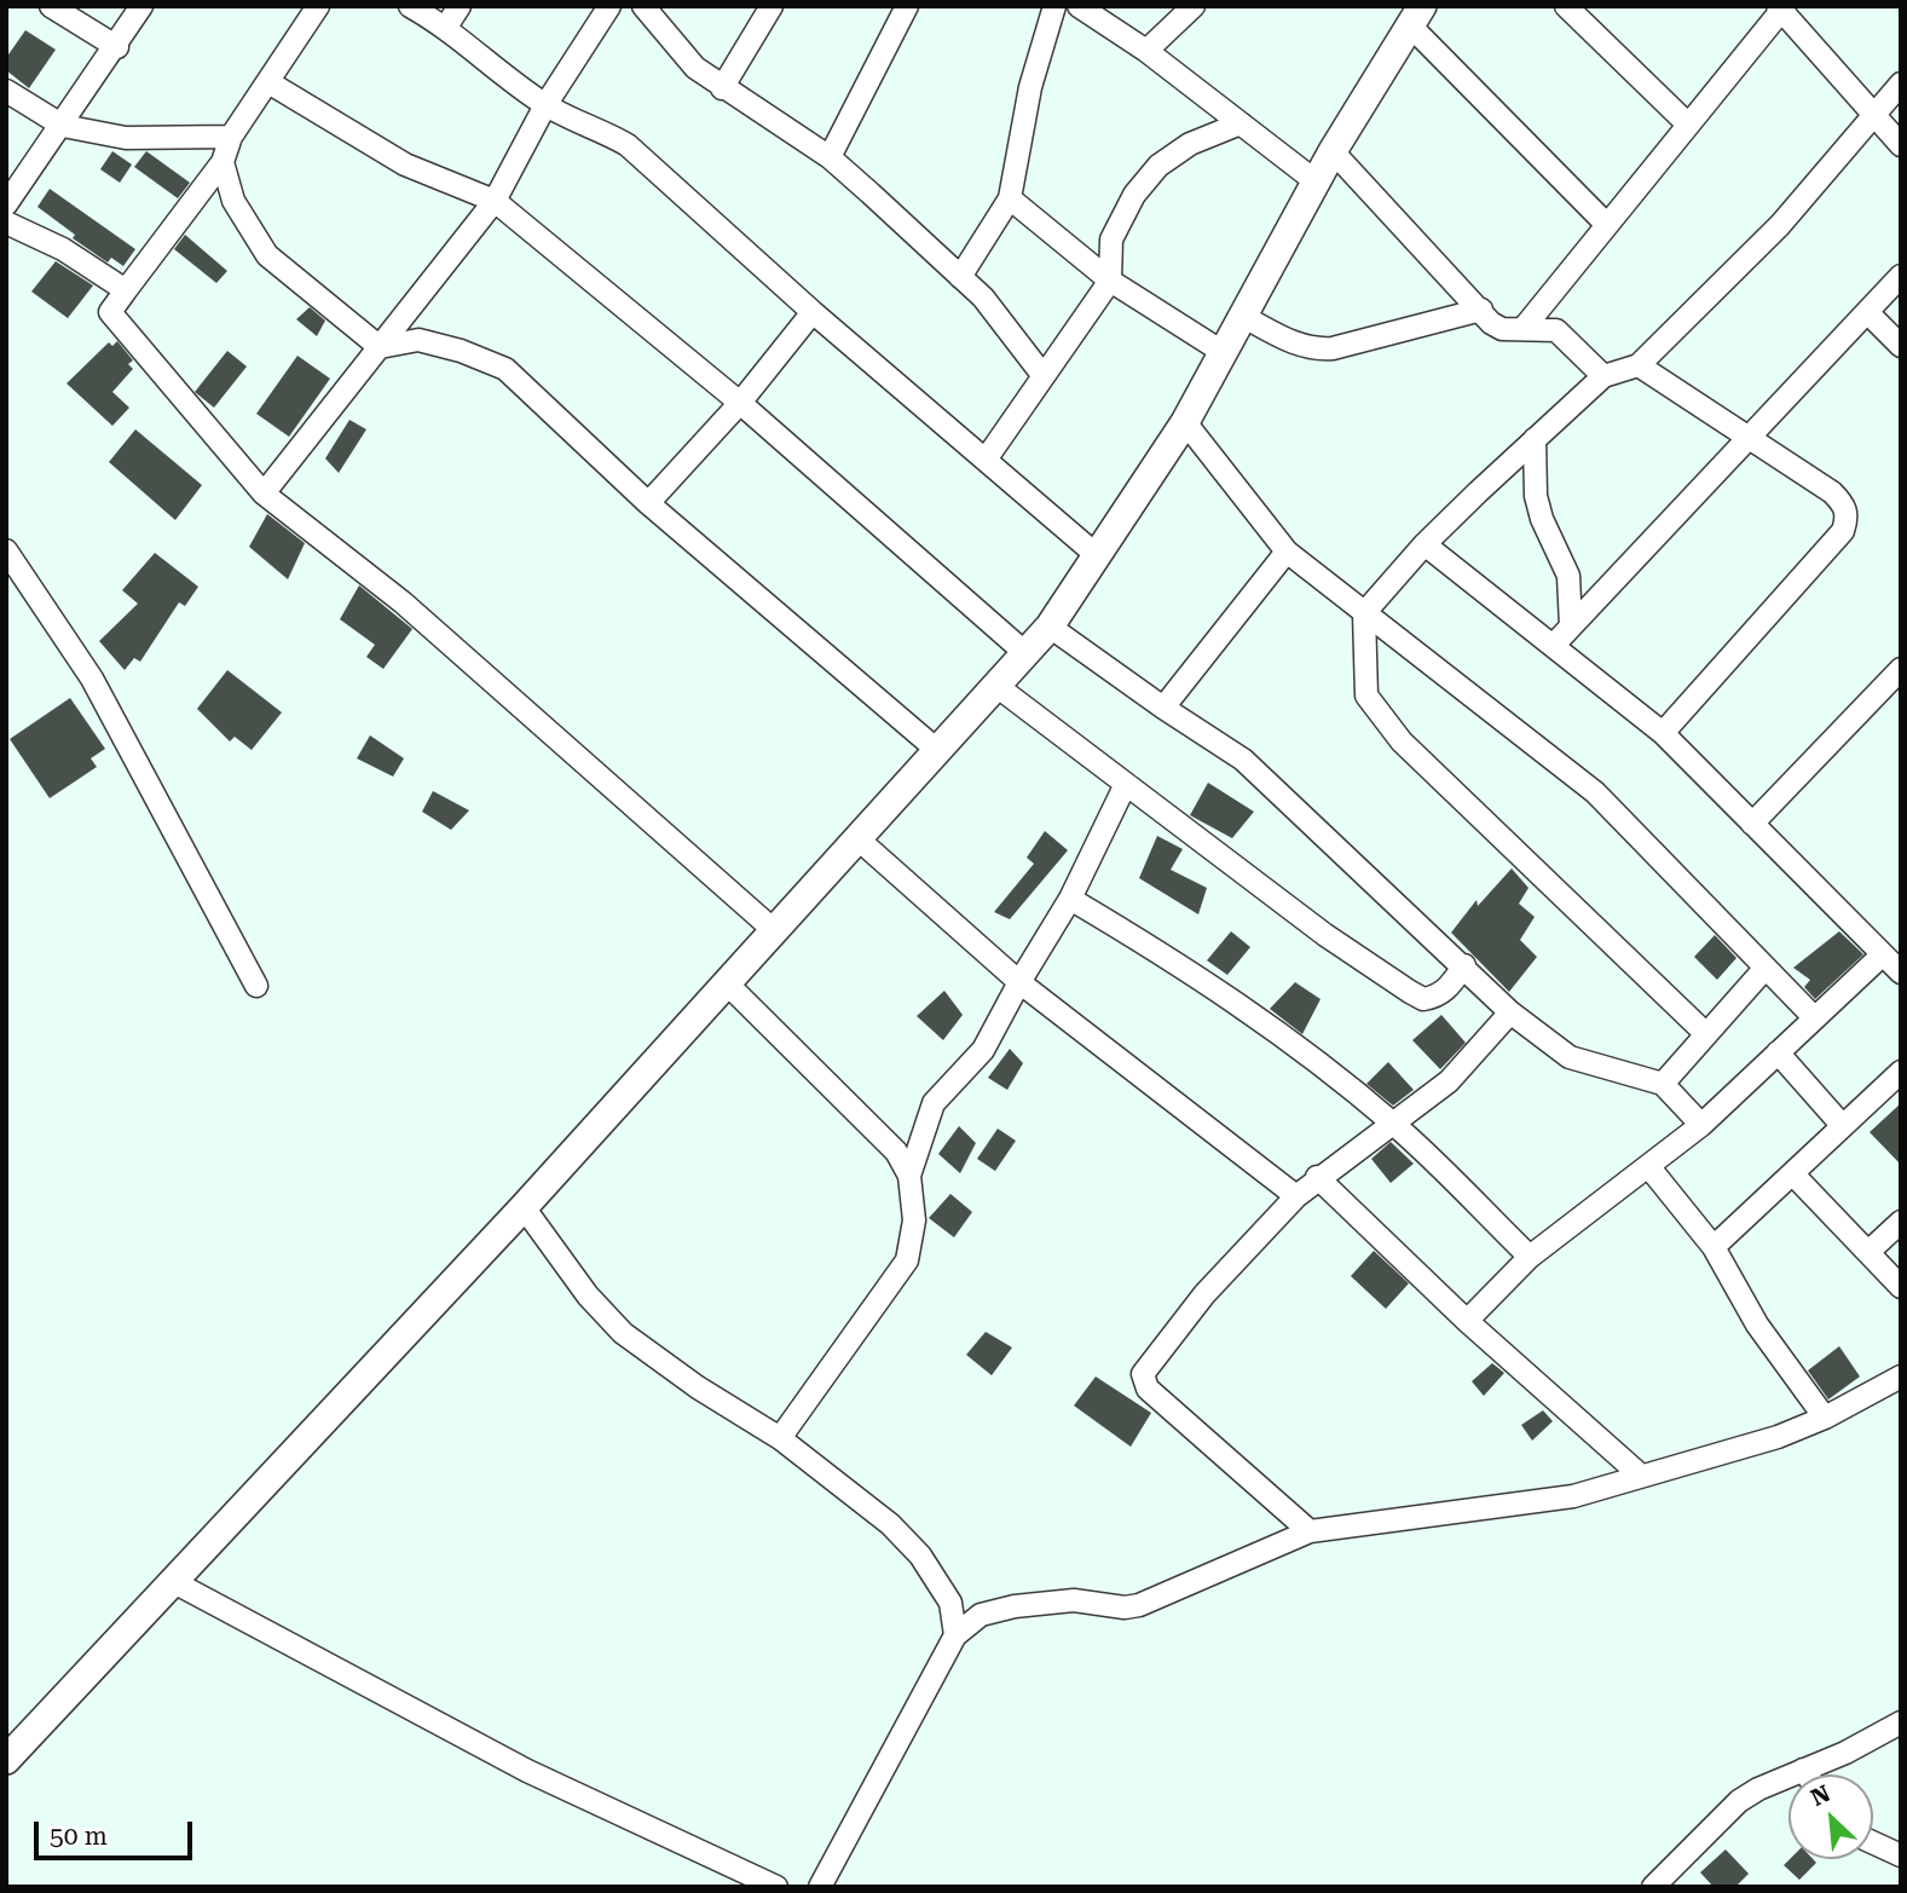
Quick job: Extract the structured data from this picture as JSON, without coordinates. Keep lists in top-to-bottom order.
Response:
{
  "scale_bar": "50 m",
  "north": "top left"
}
